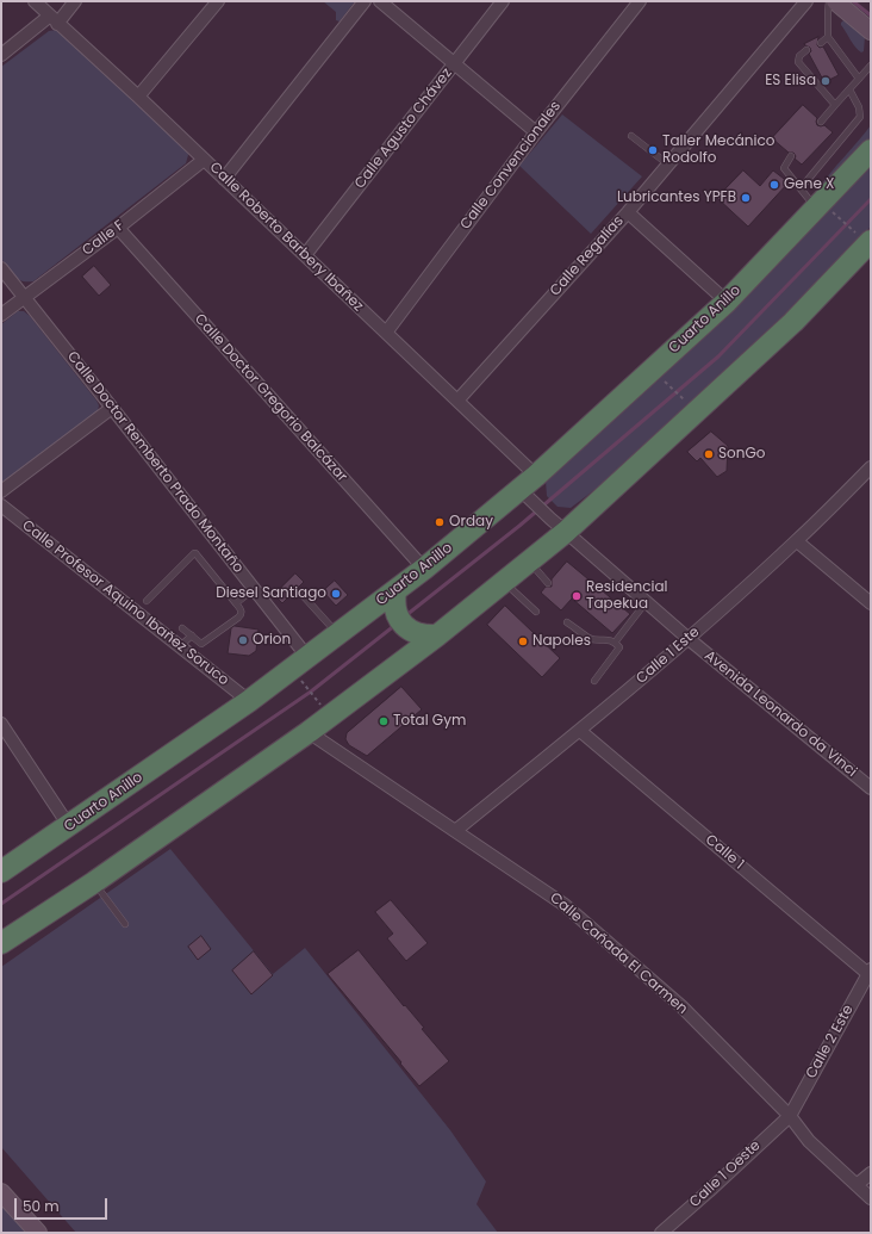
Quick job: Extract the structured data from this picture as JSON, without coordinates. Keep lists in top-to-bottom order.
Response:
{
  "streets": {
    "highway": ["Cuarto Anillo"],
    "street": [
      "Calle Agusto Chávez",
      "Calle Convencionales",
      "Calle Roberto Barbery Ibañez",
      "Calle F",
      "Calle Regalías",
      "Calle Doctor Gregorio Balcázar",
      "Calle Doctor Remberto Prado Montaño",
      "Calle Profesor Aquino Ibañez Soruco",
      "Calle 1 Este",
      "Avenida Leonardo da Vinci",
      "Calle 1",
      "Calle Cañada El Carmen",
      "Calle 2 Este",
      "Calle 1 Oeste"
    ]
  },
  "crossings": [
    ["Calle Agusto Chávez", "Calle Roberto Barbery Ibañez"],
    ["Calle Convencionales", "Calle Roberto Barbery Ibañez"],
    ["Calle Roberto Barbery Ibañez", "Calle F"],
    ["Calle Roberto Barbery Ibañez", "Calle Regalías"],
    ["Calle Roberto Barbery Ibañez", "Cuarto Anillo"],
    ["Calle F", "Calle Doctor Gregorio Balcázar"],
    ["Calle F", "Calle Doctor Remberto Prado Montaño"],
    ["Cuarto Anillo", "Calle Doctor Gregorio Balcázar"],
    ["Cuarto Anillo", "Calle Doctor Remberto Prado Montaño"],
    ["Cuarto Anillo", "Calle Profesor Aquino Ibañez Soruco"],
    ["Cuarto Anillo", "Avenida Leonardo da Vinci"],
    ["Calle 1 Este", "Avenida Leonardo da Vinci"],
    ["Calle 1 Este", "Calle 1"],
    ["Calle 1 Este", "Calle Cañada El Carmen"],
    ["Calle 1", "Calle 2 Este"],
    ["Calle Cañada El Carmen", "Calle 2 Este"],
    ["Calle Cañada El Carmen", "Calle 1 Oeste"],
    ["Calle 2 Este", "Calle 1 Oeste"]
  ],
  "places": [
    "ES Elisa",
    "Taller Mecánico Rodolfo",
    "Gene X",
    "Lubricantes YPFB",
    "SonGo",
    "Orday",
    "Diesel Santiago",
    "Residencial Tapekua",
    "Orion",
    "Napoles",
    "Total Gym"
  ],
  "scale_bar": "50 m"
}
